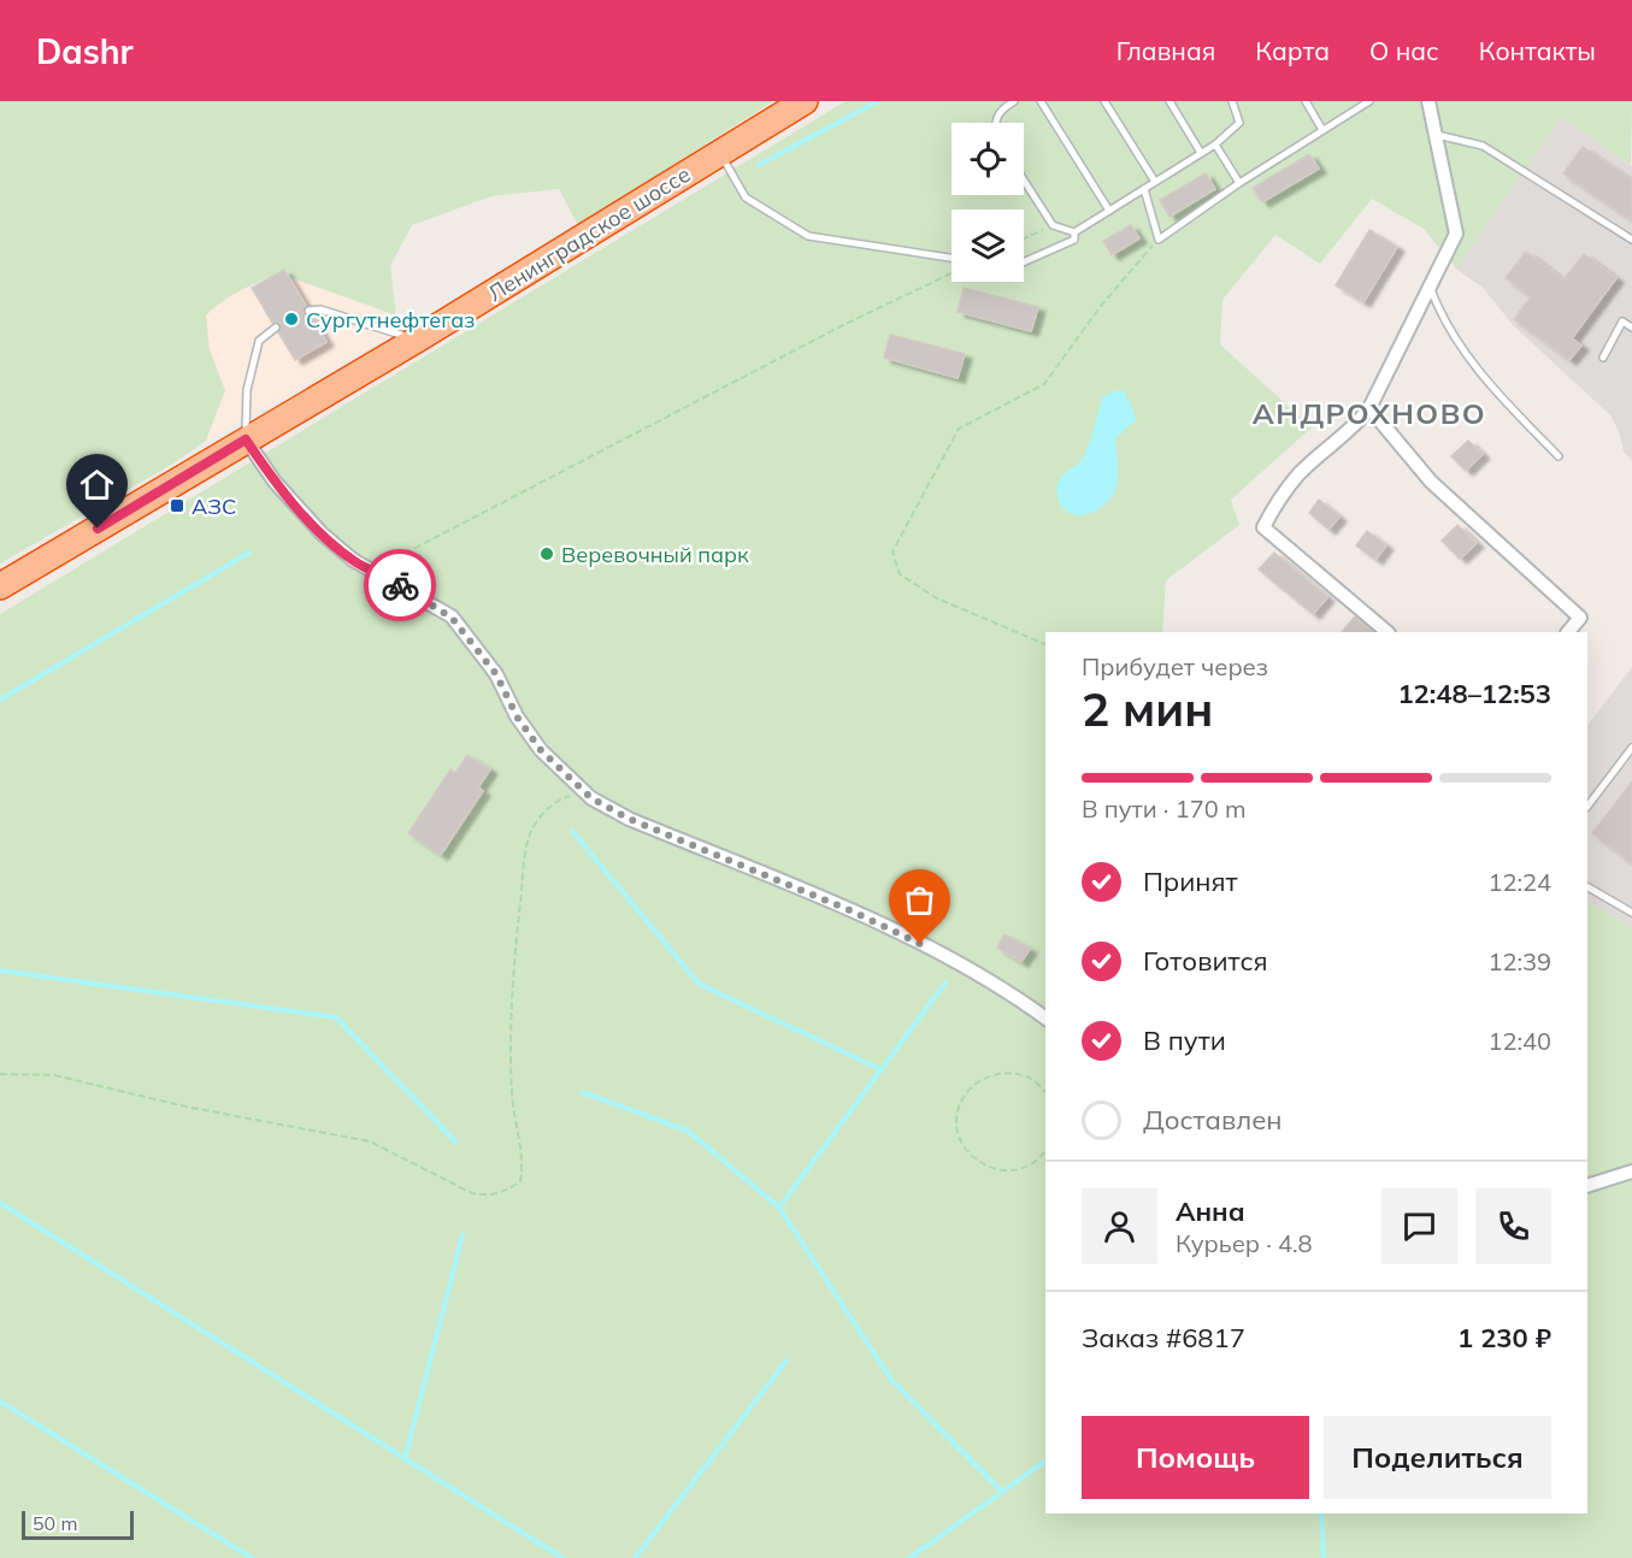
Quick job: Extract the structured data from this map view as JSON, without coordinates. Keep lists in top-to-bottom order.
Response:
{
  "streets": {
    "highway": ["Ленинградское шоссе"]
  },
  "districts": ["АНДРОХНОВО"],
  "places": {
    "other": ["Сургутнефтегаз", "Веревочный парк"],
    "transit": ["АЗС"]
  },
  "scale_bar": "50 m",
  "page": {
    "header": "Dashr",
    "nav": [
      "Главная",
      "Карта",
      "О нас",
      "Контакты"
    ],
    "heading": ["2 мин", "Прибудет через", "12:48–12:53"],
    "panel": [
      "Анна",
      "Курьер · 4.8",
      "Заказ #6817",
      "1 230 ₽"
    ],
    "bar": "В пути · 170 m",
    "list": [
      ["Принят", "12:24"],
      ["Готовится", "12:39"],
      ["В пути", "12:40"],
      "Доставлен"
    ],
    "buttons": ["Помощь", "Поделиться"],
    "scale": "50 m"
  }
}
